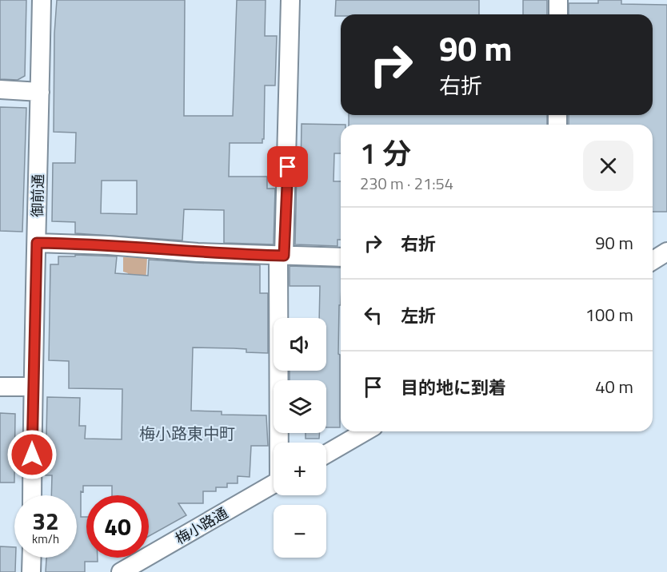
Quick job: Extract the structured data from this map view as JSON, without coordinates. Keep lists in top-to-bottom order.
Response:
{
  "streets": {
    "street": ["御前通", "梅小路通"]
  },
  "districts": ["梅小路東中町"],
  "page": {
    "turn": ["90 m", "右折"],
    "heading": ["1 分", "230 m · 21:54"],
    "list": [
      {
        "name": "右折",
        "value": "90 m"
      },
      {
        "name": "左折",
        "value": "100 m"
      },
      {
        "name": "目的地に到着",
        "value": "40 m"
      }
    ],
    "map_buttons": ["+", "−"],
    "speed": "32 km/h",
    "limit": "40"
  }
}
